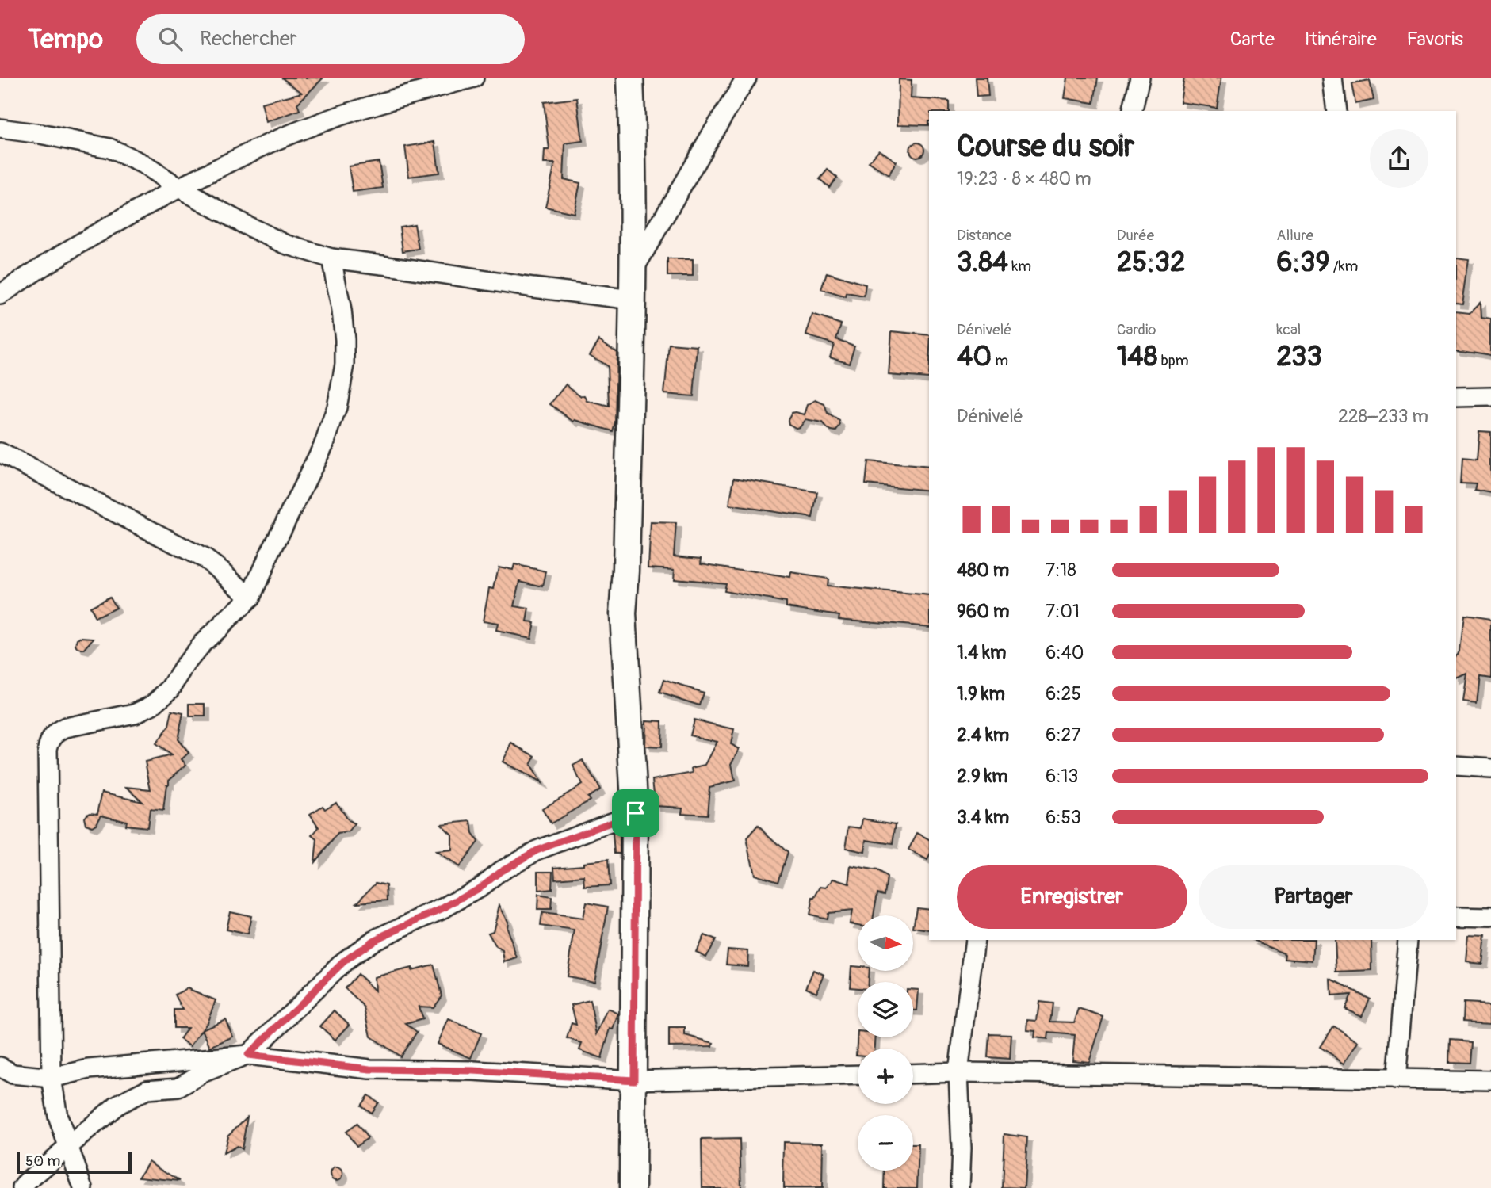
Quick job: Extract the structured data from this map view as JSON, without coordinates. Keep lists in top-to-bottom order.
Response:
{
  "scale_bar": "50 m",
  "north": "right",
  "page": {
    "header": "Tempo",
    "search": "Rechercher",
    "nav": ["Carte", "Itinéraire", "Favoris"],
    "heading": ["Course du soir", "19:23 · 8 × 480 m"],
    "stats": [
      ["Distance", "3.84 km"],
      ["Durée", "25:32"],
      ["Allure", "6:39 /km"],
      ["Dénivelé", "40 m"],
      ["Cardio", "148 bpm"],
      ["kcal", "233"]
    ],
    "chart": ["Dénivelé", "228–233 m"],
    "list": [
      {
        "name": "480 m",
        "note": "7:18"
      },
      {
        "name": "960 m",
        "note": "7:01"
      },
      {
        "name": "1.4 km",
        "note": "6:40"
      },
      {
        "name": "1.9 km",
        "note": "6:25"
      },
      {
        "name": "2.4 km",
        "note": "6:27"
      },
      {
        "name": "2.9 km",
        "note": "6:13"
      },
      {
        "name": "3.4 km",
        "note": "6:53"
      }
    ],
    "buttons": ["Enregistrer", "Partager"],
    "map_buttons": ["+", "−"],
    "scale": "50 m"
  }
}
